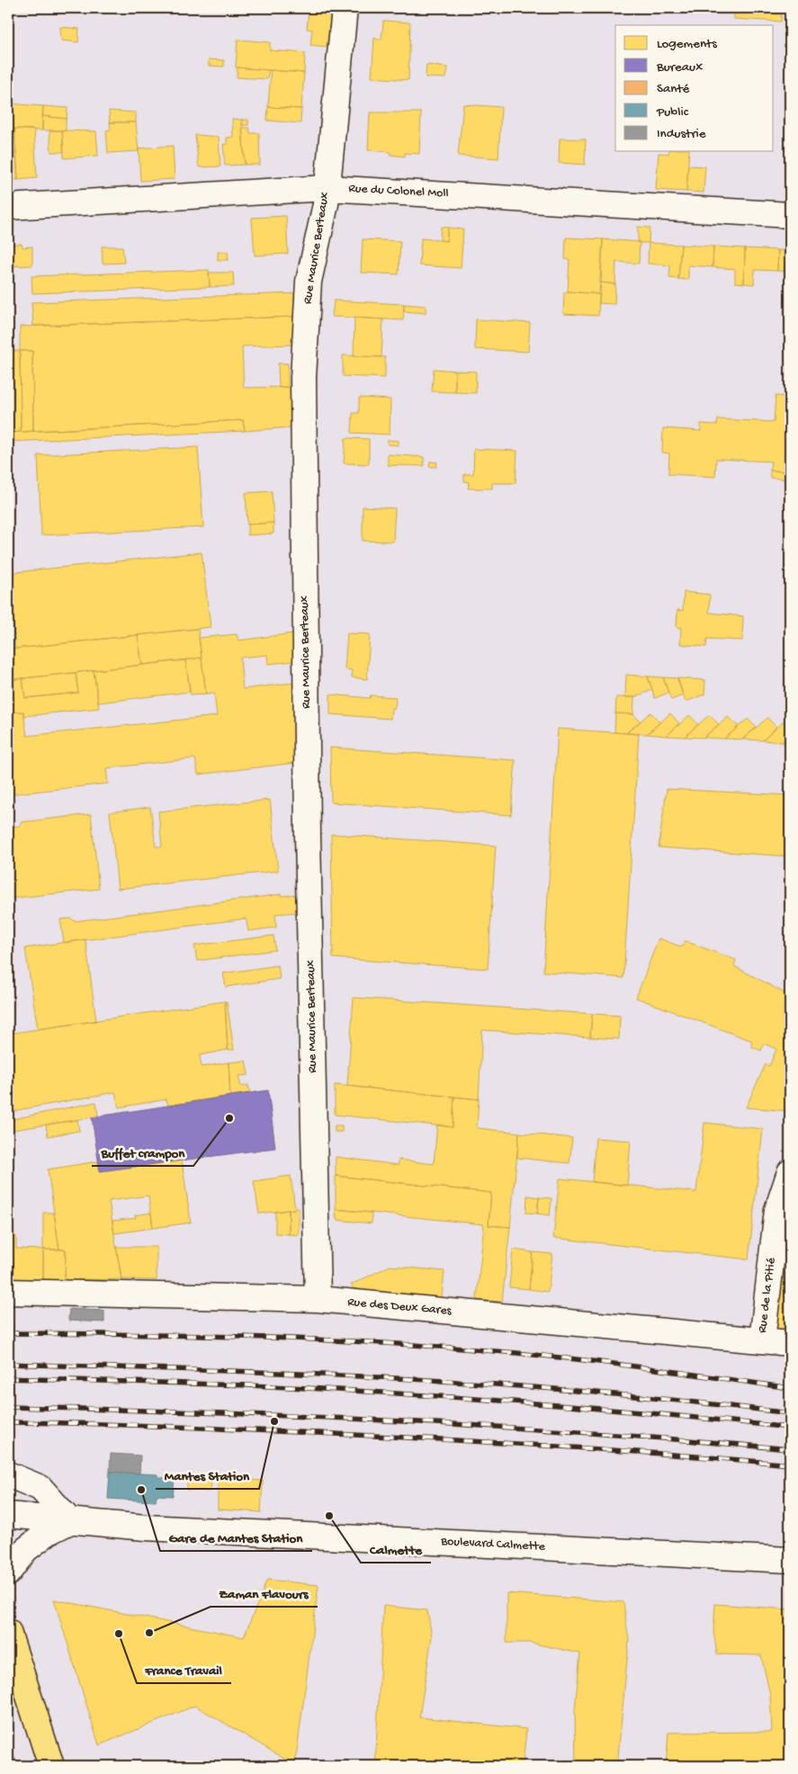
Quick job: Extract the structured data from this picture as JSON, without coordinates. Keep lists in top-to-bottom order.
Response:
{
  "streets": {
    "street": [
      "Rue du Colonel Moll",
      "Rue Maurice Berteaux",
      "Rue de la Pitié",
      "Rue des Deux Gares",
      "Boulevard Calmette"
    ]
  },
  "crossings": [
    ["Rue du Colonel Moll", "Rue Maurice Berteaux"],
    ["Rue Maurice Berteaux", "Rue des Deux Gares"],
    ["Rue de la Pitié", "Rue des Deux Gares"]
  ],
  "places": [
    "Buffet crampon",
    "Mantes Station",
    "Gare de Mantes Station",
    "Calmette",
    "Zaman Flavours",
    "France Travail"
  ],
  "legend": [
    "Logements",
    "Bureaux",
    "Santé",
    "Public",
    "Industrie"
  ]
}
